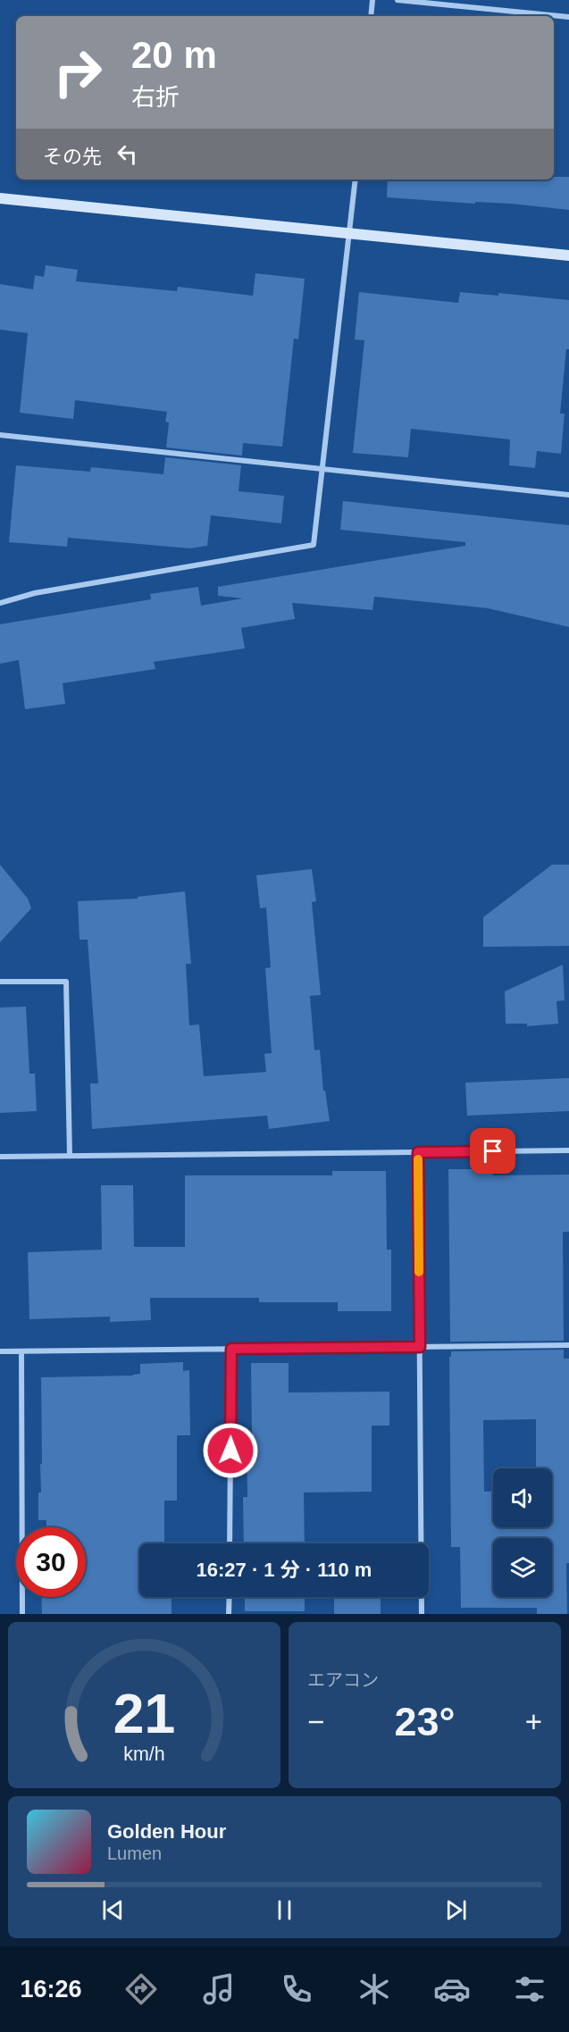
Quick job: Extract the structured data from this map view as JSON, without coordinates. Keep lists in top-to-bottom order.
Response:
{
  "page": {
    "turn": ["20 m", "右折"],
    "then": "その先",
    "limit": "30",
    "trip": "16:27 · 1 分 · 110 m",
    "tile": "エアコン",
    "heat": ["−", "23°", "+"],
    "song": ["Golden Hour", "Lumen"],
    "tabs": "16:26",
    "gauge": ["21", "km/h"]
  }
}
